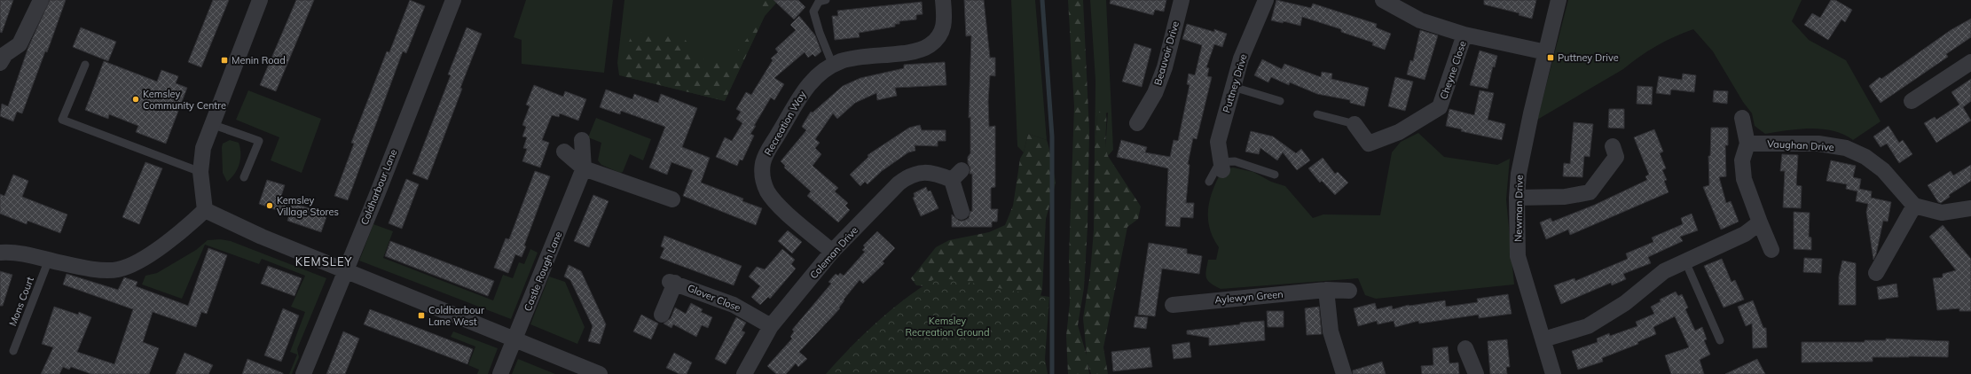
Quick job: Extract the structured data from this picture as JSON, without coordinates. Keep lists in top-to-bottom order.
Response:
{
  "streets": {
    "street": [
      "Beauvoir Drive",
      "Cheyne Close",
      "Puttney Drive",
      "Recreation Way",
      "Vaughan Drive",
      "Coldharbour Lane",
      "Newman Drive",
      "Coleman Drive",
      "Castle Rough Lane",
      "Aylewyn Green",
      "Glover Close"
    ],
    "lane": ["Mons Court"]
  },
  "crossings": [
    ["Recreation Way", "Coleman Drive"],
    ["Coleman Drive", "Glover Close"]
  ],
  "districts": ["KEMSLEY"],
  "parks": ["Kemsley Recreation Ground"],
  "places": {
    "transit": ["Puttney Drive", "Menin Road", "Coldharbour Lane West"],
    "other": ["Kemsley Community Centre", "Kemsley Village Stores"]
  }
}
